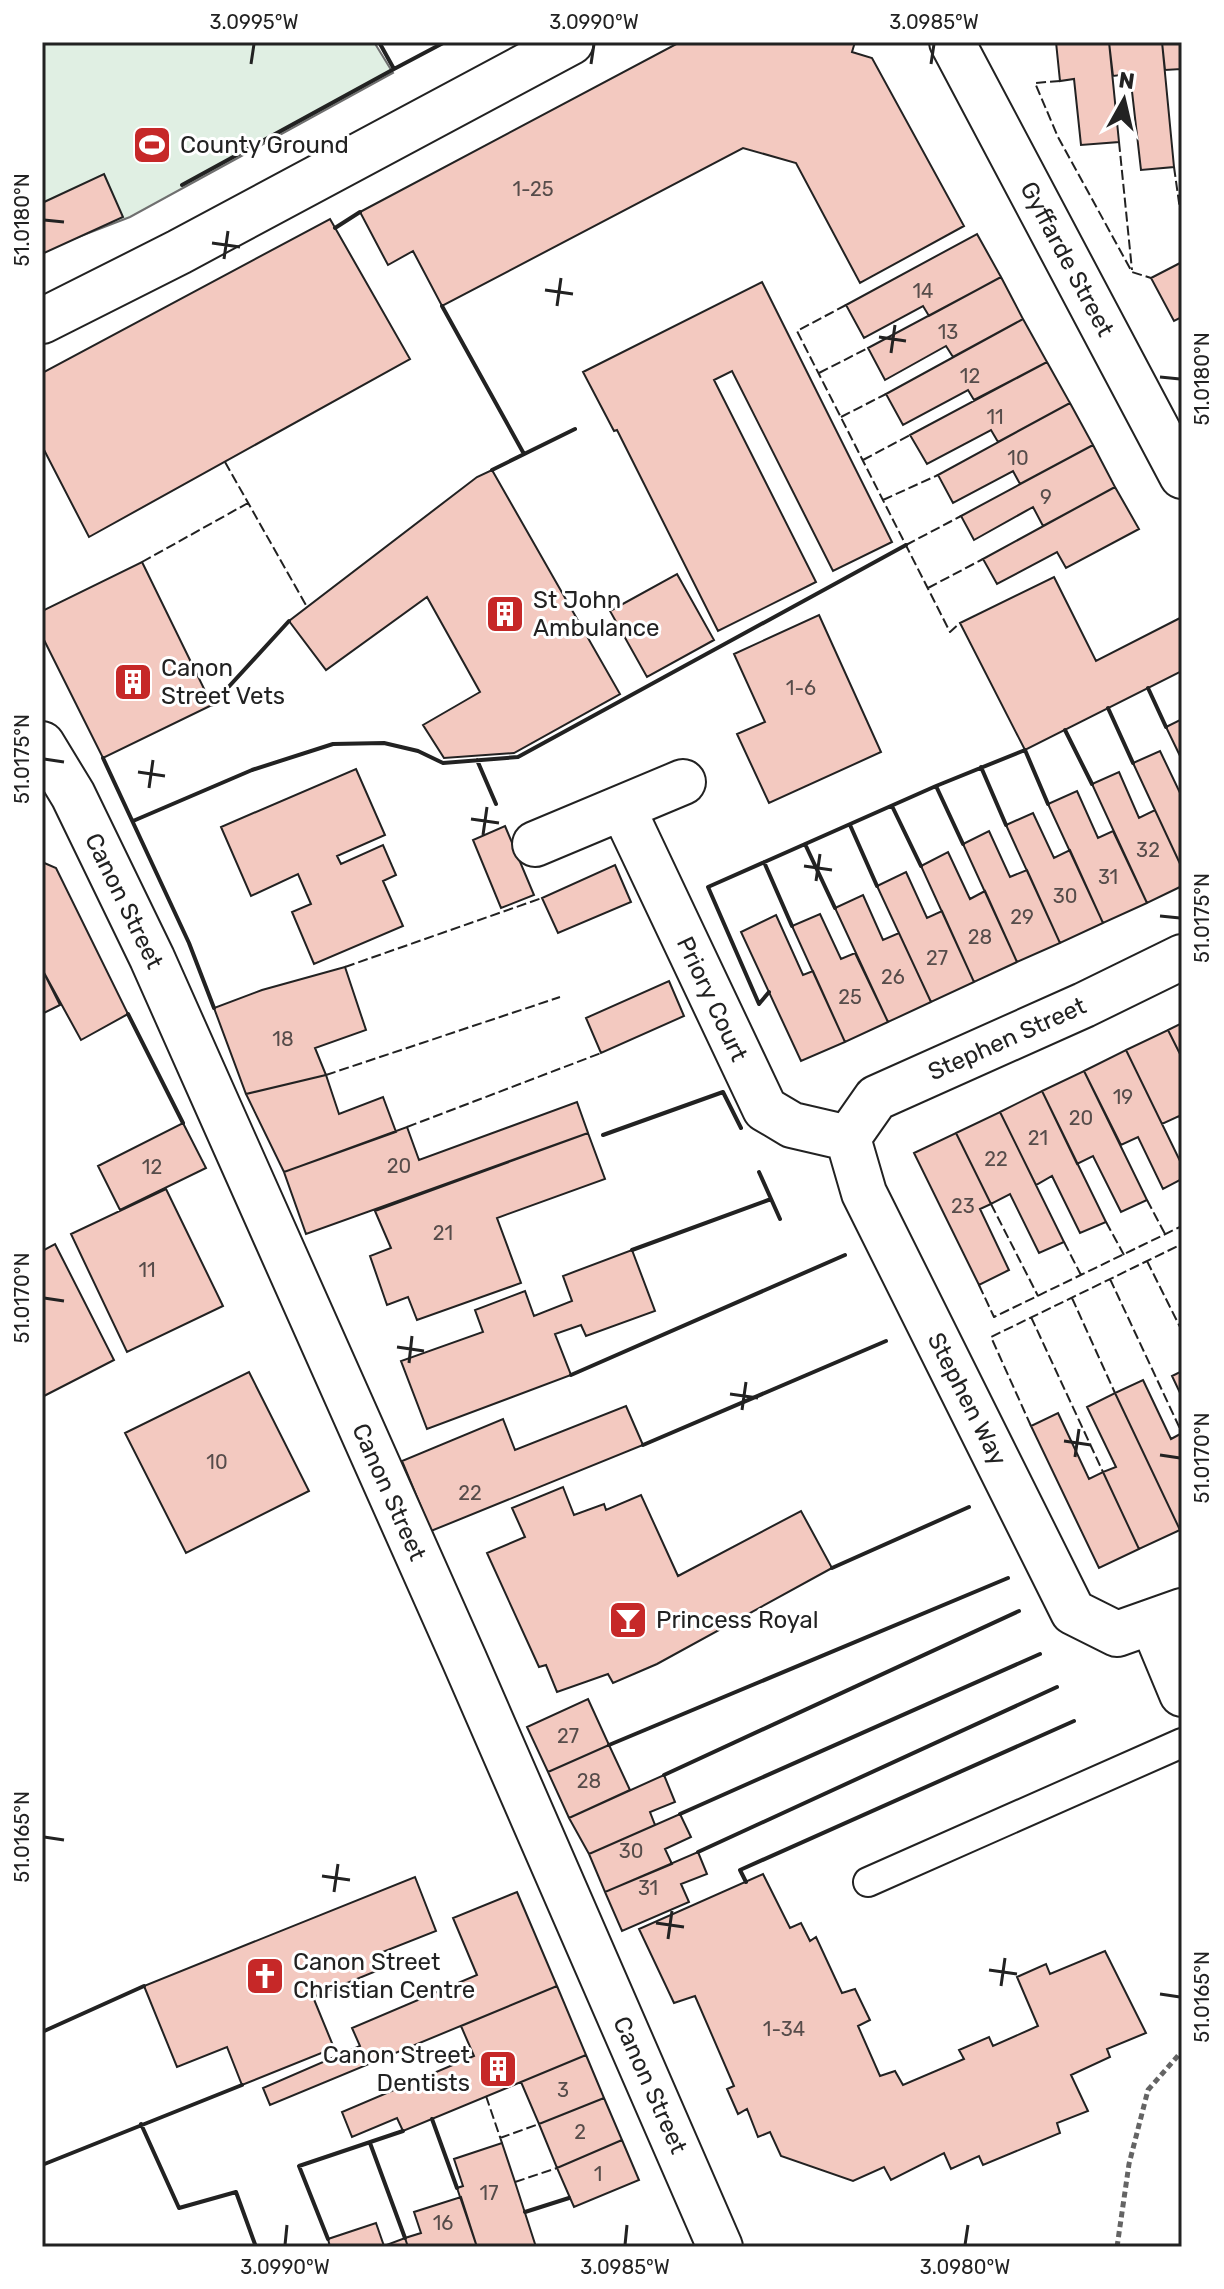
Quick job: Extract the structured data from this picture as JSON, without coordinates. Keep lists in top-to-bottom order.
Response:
{
  "streets": {
    "street": [
      "Gyffarde Street",
      "Canon Street",
      "Priory Court",
      "Stephen Street",
      "Stephen Way"
    ]
  },
  "crossings": [
    ["Priory Court", "Stephen Street"],
    ["Priory Court", "Stephen Way"],
    ["Stephen Street", "Stephen Way"]
  ],
  "places": {
    "sports": ["County Ground"],
    "building": ["St John Ambulance", "Canon Street Vets", "Canon Street Dentists"],
    "bar": ["Princess Royal"],
    "church": ["Canon Street Christian Centre"]
  },
  "house_numbers": [
    "1-25",
    "14",
    "13",
    "12",
    "11",
    "10",
    "9",
    "1-6",
    "32",
    "31",
    "30",
    "29",
    "28",
    "27",
    "26",
    "25",
    "18",
    "19",
    "20",
    "21",
    "22",
    "20",
    "12",
    "23",
    "21",
    "11",
    "10",
    "22",
    "27",
    "28",
    "30",
    "31",
    "1-34",
    "3",
    "2",
    "1",
    "17",
    "16"
  ],
  "north": "top",
  "coordinates": [
    "3.0995°W",
    "3.0990°W",
    "3.0985°W",
    "51.0180°N",
    "51.0175°N",
    "51.0170°N",
    "51.0165°N",
    "3.0980°W"
  ]
}
